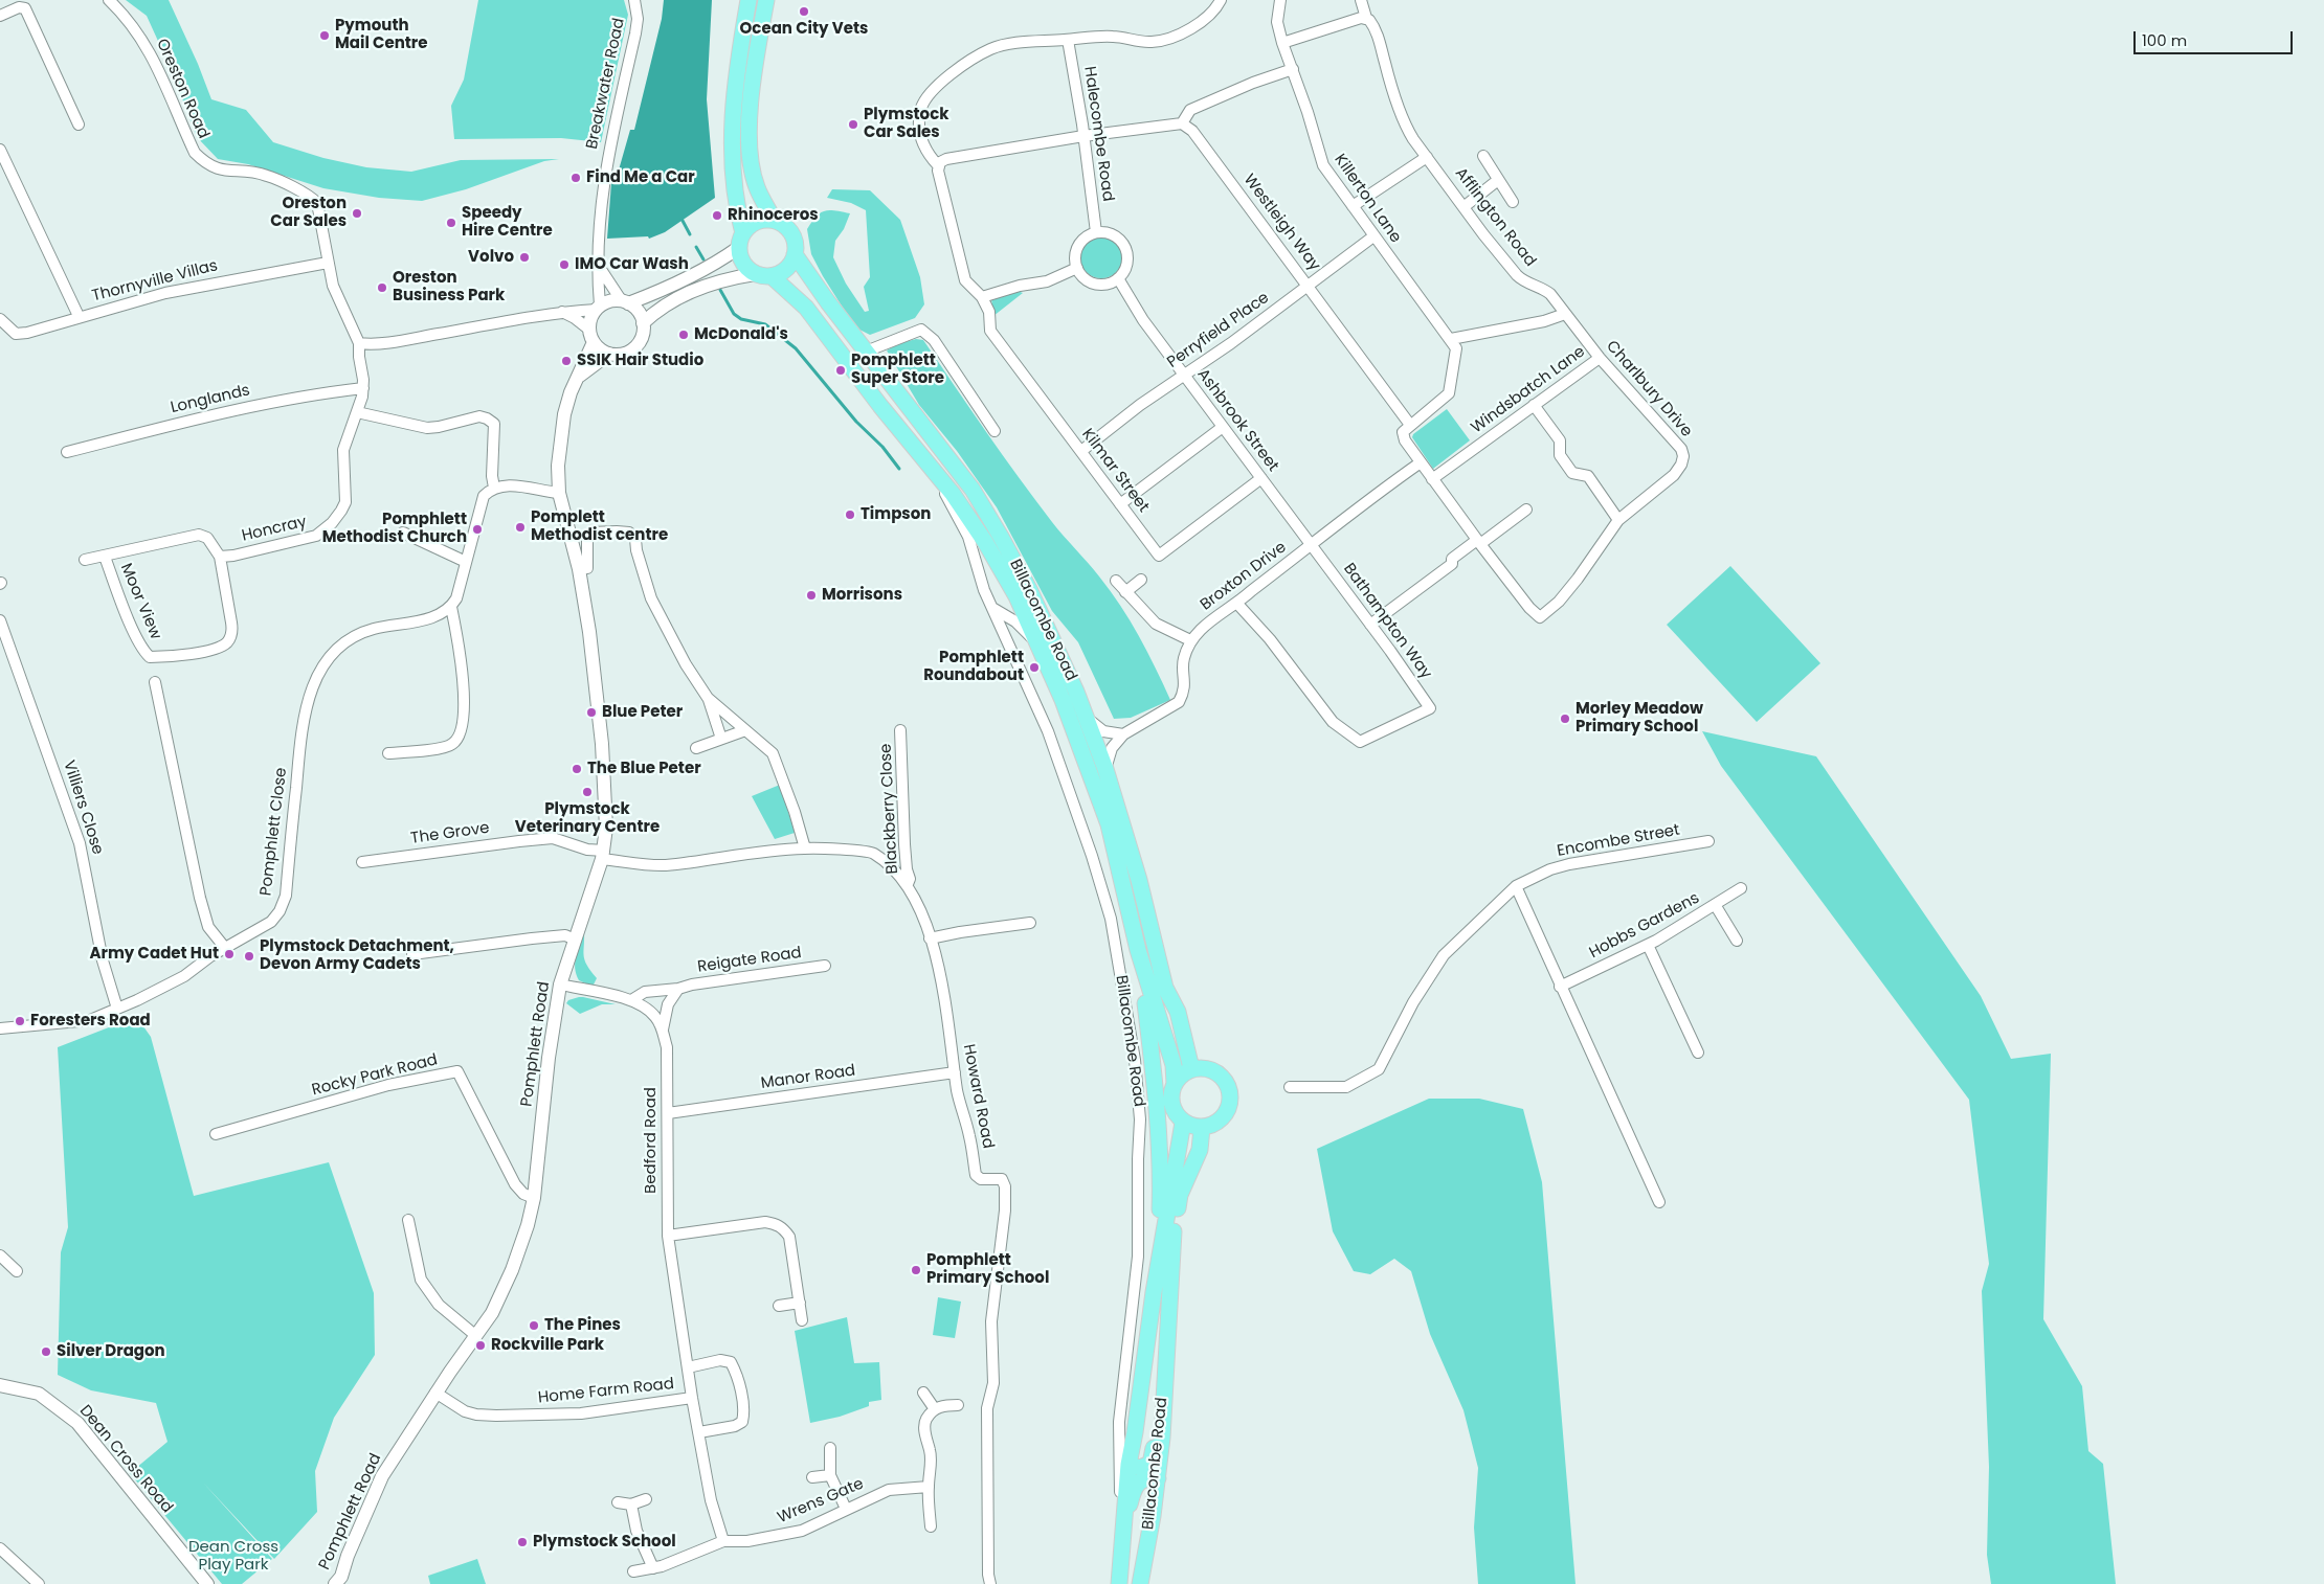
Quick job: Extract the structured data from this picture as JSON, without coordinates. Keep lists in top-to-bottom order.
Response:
{
  "streets": {
    "main road": ["Billacombe Road"],
    "street": [
      "Breakwater Road",
      "Oreston Road",
      "Halecombe Road",
      "Killerton Lane",
      "Afflington Road",
      "Westleigh Way",
      "Thornyville Villas",
      "Perryfield Place",
      "Charlbury Drive",
      "Windsbatch Lane",
      "Longlands",
      "Ashbrook Street",
      "Kilmar Street",
      "Honcray",
      "Broxton Drive",
      "Moor View",
      "Bathampton Way",
      "Villiers Close",
      "Blackberry Close",
      "Pomphlett Close",
      "The Grove",
      "Encombe Street",
      "Hobbs Gardens",
      "Reigate Road",
      "Pomphlett Road",
      "Rocky Park Road",
      "Manor Road",
      "Howard Road",
      "Bedford Road",
      "Home Farm Road",
      "Dean Cross Road",
      "Wrens Gate"
    ]
  },
  "crossings": [
    ["Breakwater Road", "Pomphlett Road"],
    ["Oreston Road", "Thornyville Villas"],
    ["Oreston Road", "Honcray"],
    ["Halecombe Road", "Ashbrook Street"],
    ["Killerton Lane", "Westleigh Way"],
    ["Killerton Lane", "Perryfield Place"],
    ["Afflington Road", "Charlbury Drive"],
    ["Westleigh Way", "Perryfield Place"],
    ["Perryfield Place", "Ashbrook Street"],
    ["Perryfield Place", "Kilmar Street"],
    ["Charlbury Drive", "Windsbatch Lane"],
    ["Longlands", "Honcray"],
    ["Ashbrook Street", "Kilmar Street"],
    ["Ashbrook Street", "Broxton Drive"],
    ["Ashbrook Street", "Bathampton Way"],
    ["Honcray", "Moor View"],
    ["Broxton Drive", "Bathampton Way"],
    ["Blackberry Close", "Howard Road"],
    ["The Grove", "Pomphlett Road"],
    ["The Grove", "Howard Road"],
    ["Reigate Road", "Bedford Road"],
    ["Pomphlett Road", "Rocky Park Road"],
    ["Pomphlett Road", "Howard Road"],
    ["Pomphlett Road", "Bedford Road"],
    ["Pomphlett Road", "Home Farm Road"],
    ["Manor Road", "Howard Road"],
    ["Manor Road", "Bedford Road"],
    ["Bedford Road", "Home Farm Road"],
    ["Bedford Road", "Wrens Gate"]
  ],
  "parks": ["Dean Cross Play Park"],
  "places": [
    "Ocean City Vets",
    "Pymouth Mail Centre",
    "Plymstock Car Sales",
    "Find Me a Car",
    "Oreston Car Sales",
    "Rhinoceros",
    "Speedy Hire Centre",
    "Volvo",
    "IMO Car Wash",
    "Oreston Business Park",
    "McDonald's",
    "SSIK Hair Studio",
    "Pomphlett Super Store",
    "Timpson",
    "Pomplett Methodist centre",
    "Pomphlett Methodist Church",
    "Morrisons",
    "Pomphlett Roundabout",
    "Blue Peter",
    "Morley Meadow Primary School",
    "The Blue Peter",
    "Plymstock Veterinary Centre",
    "Army Cadet Hut",
    "Plymstock Detachment, Devon Army Cadets",
    "Foresters Road",
    "Pomphlett Primary School",
    "The Pines",
    "Rockville Park",
    "Silver Dragon",
    "Plymstock School"
  ],
  "scale_bar": "100 m"
}
